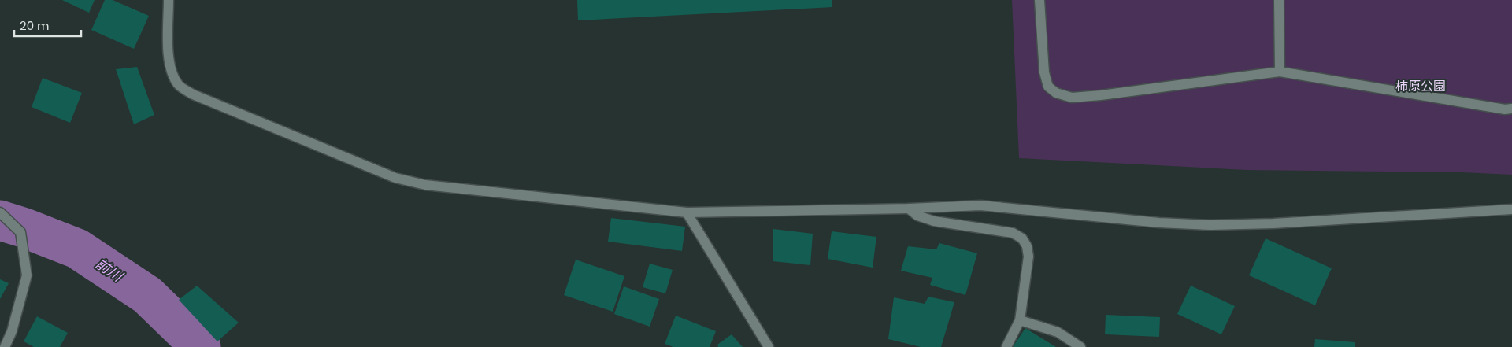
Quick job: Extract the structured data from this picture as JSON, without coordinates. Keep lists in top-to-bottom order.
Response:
{
  "water": ["前川"],
  "parks": ["柿原公園"],
  "scale_bar": "20 m"
}
